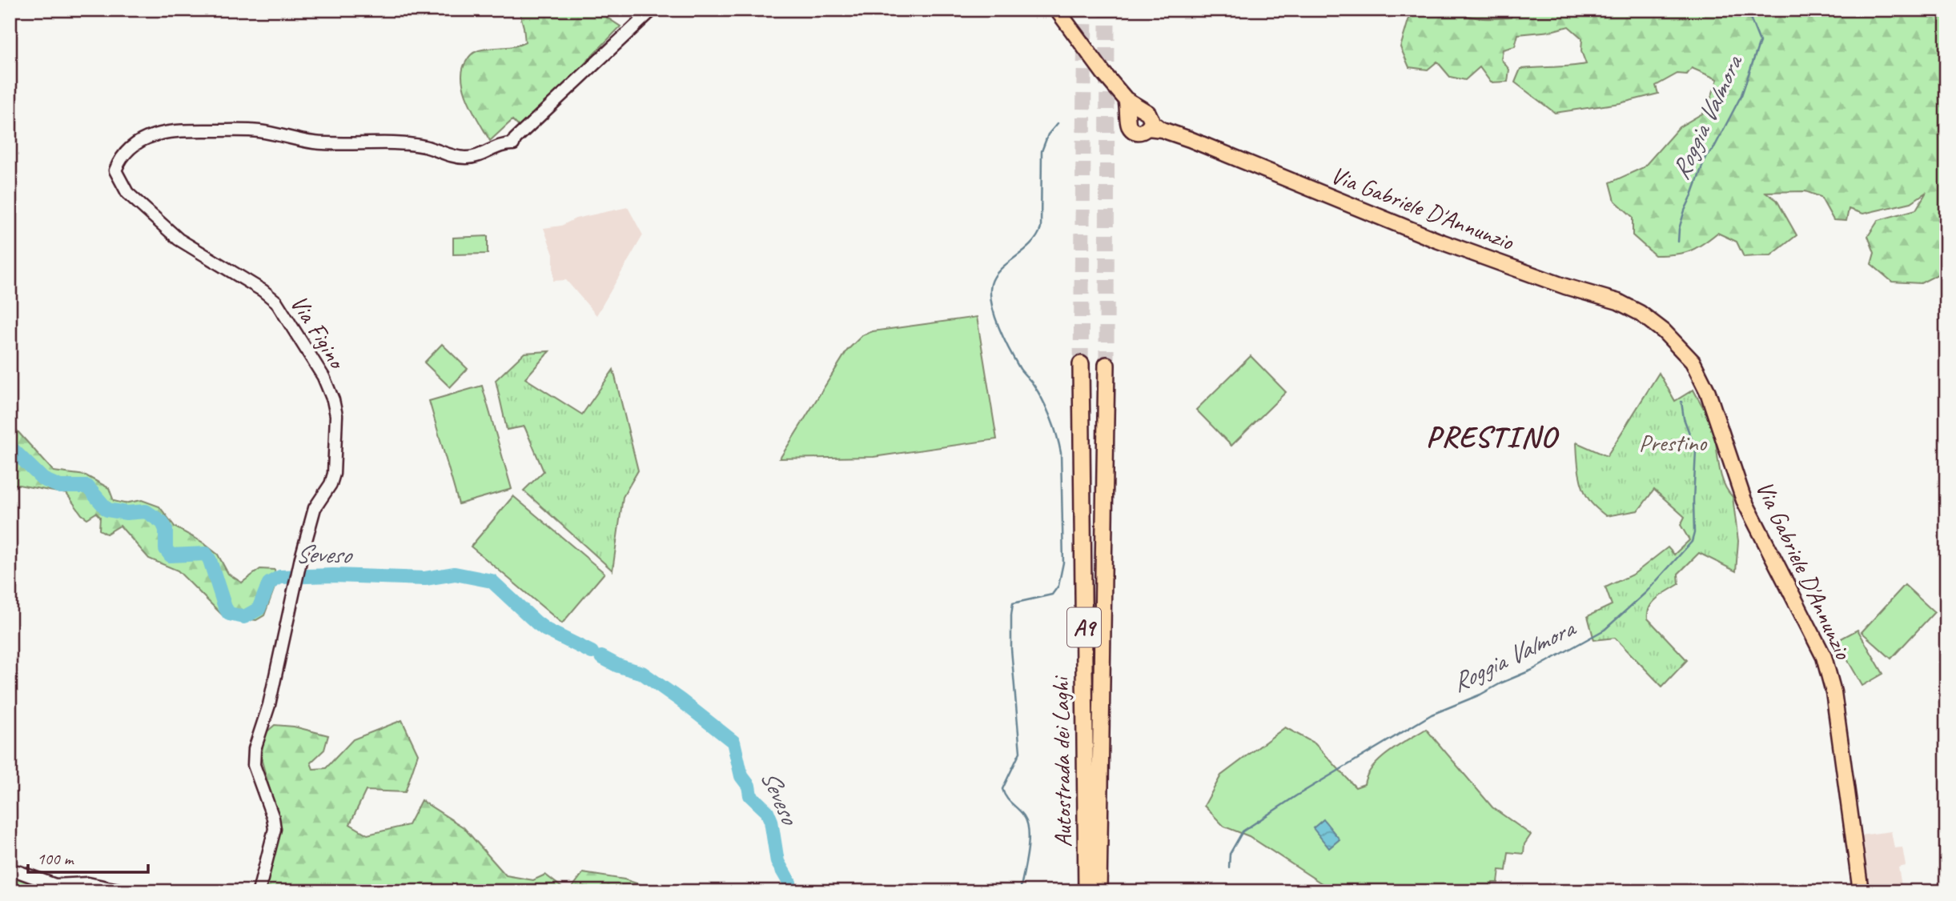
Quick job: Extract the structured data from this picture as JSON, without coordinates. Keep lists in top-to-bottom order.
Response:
{
  "streets": {
    "highway": ["A9", "Autostrada dei Laghi"],
    "main road": ["Via Gabriele D'Annunzio"],
    "street": ["Via Figino"]
  },
  "districts": ["PRESTINO"],
  "water": ["Roggia Valmora", "Seveso"],
  "parks": ["Prestino"],
  "scale_bar": "100 m"
}
